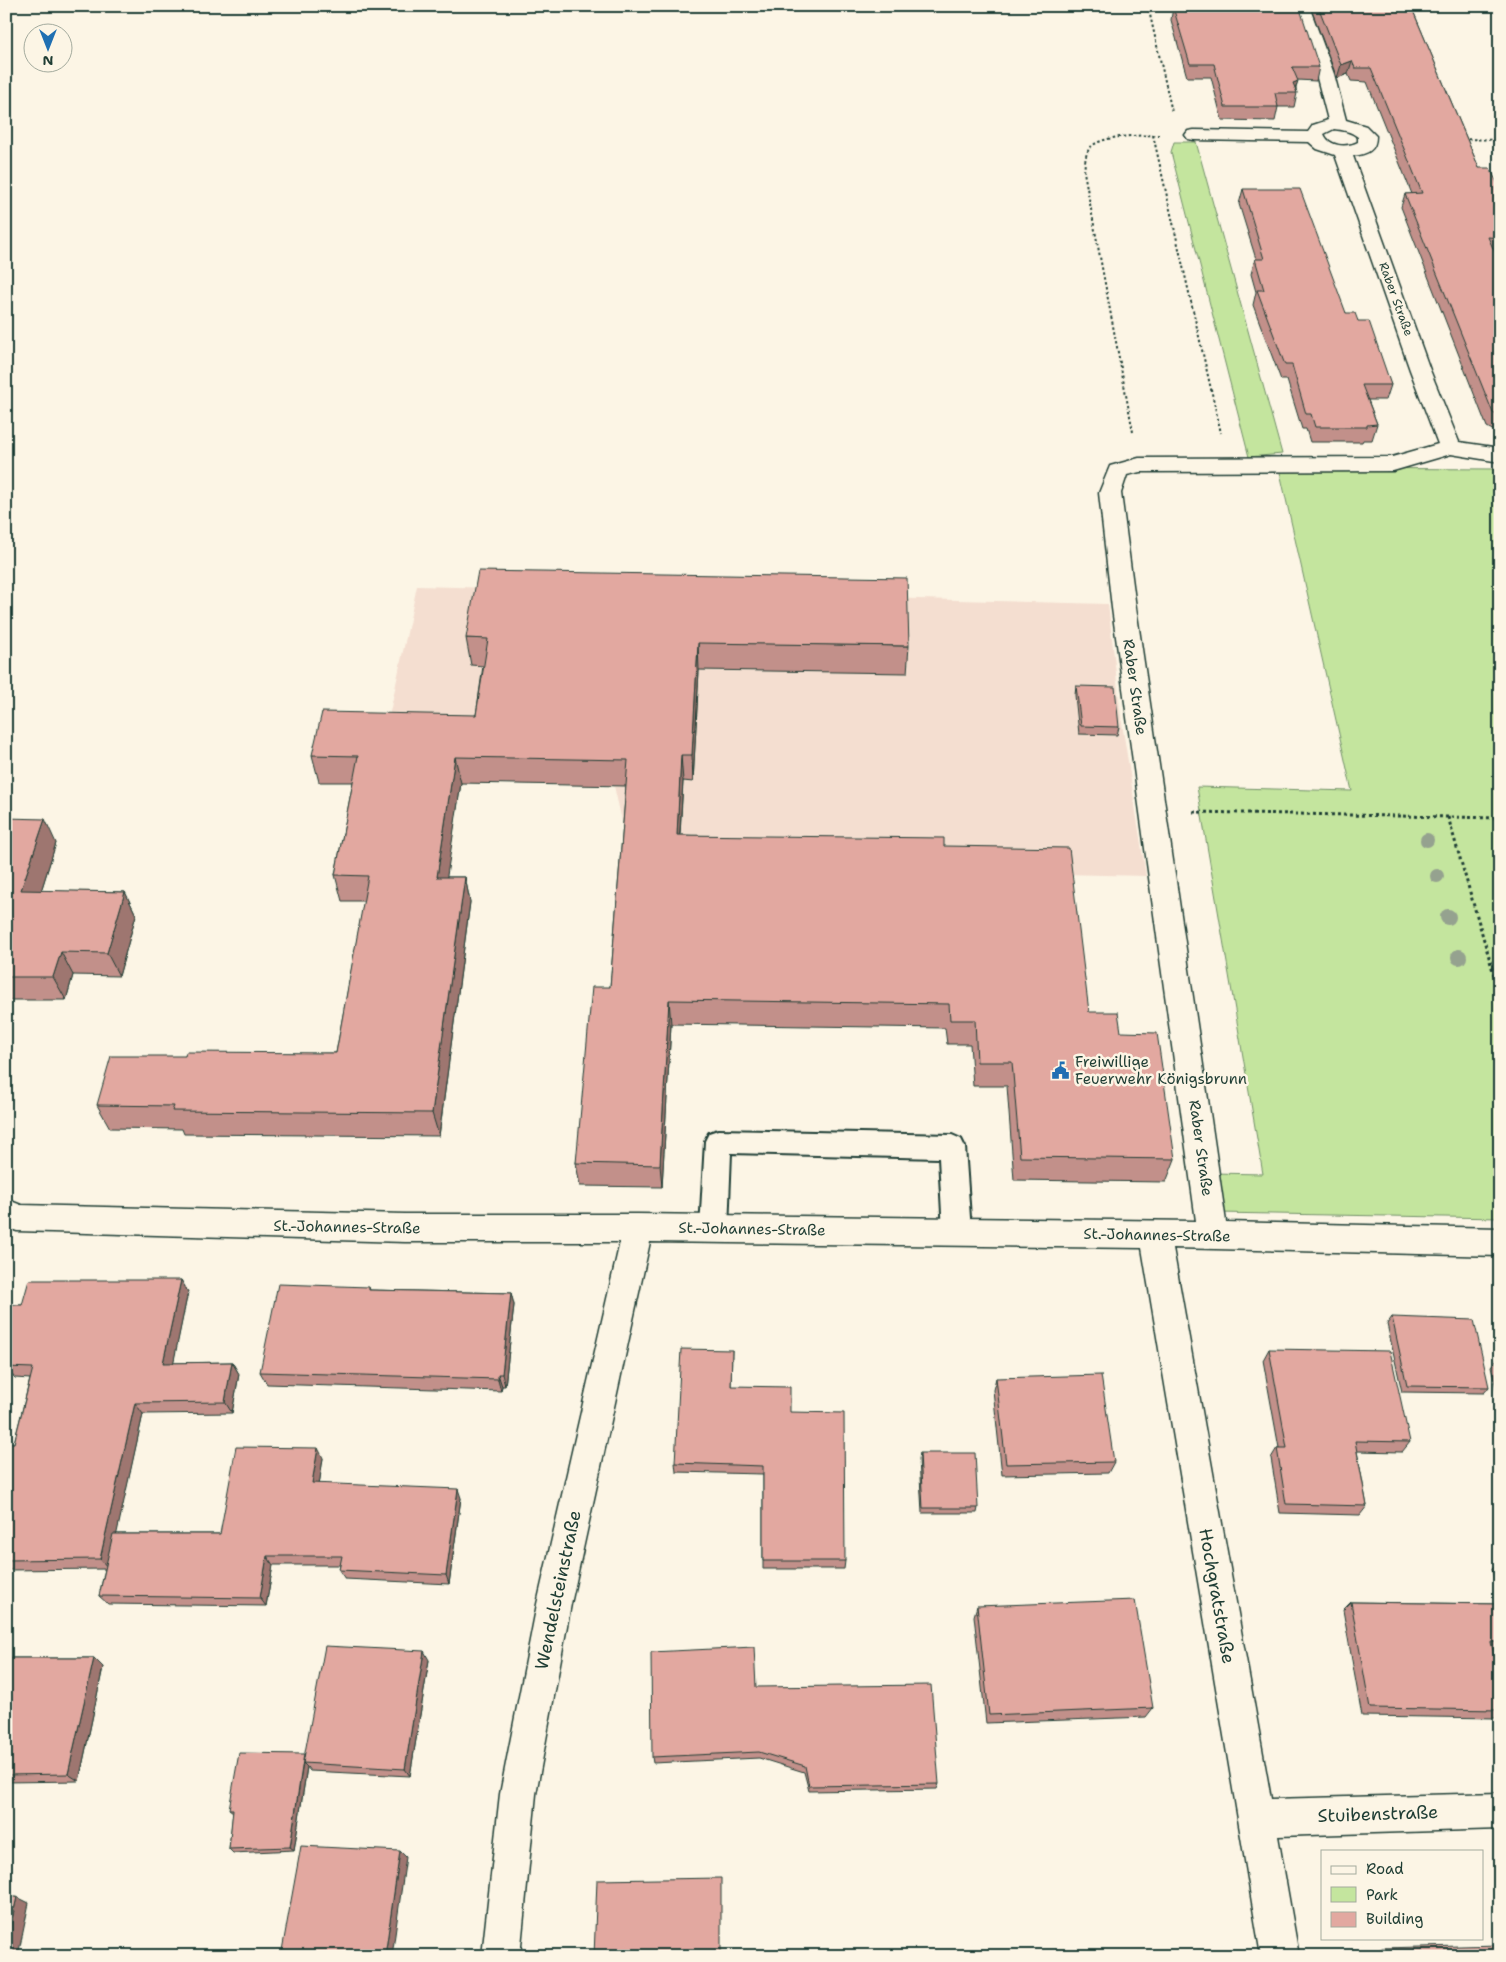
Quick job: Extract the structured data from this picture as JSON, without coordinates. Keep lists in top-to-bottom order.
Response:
{
  "streets": {
    "street": [
      "Raber Straße",
      "St.-Johannes-Straße",
      "Wendelsteinstraße",
      "Hochgratstraße",
      "Stuibenstraße"
    ]
  },
  "crossings": [
    ["Raber Straße", "St.-Johannes-Straße"],
    ["St.-Johannes-Straße", "Wendelsteinstraße"],
    ["St.-Johannes-Straße", "Hochgratstraße"],
    ["Hochgratstraße", "Stuibenstraße"]
  ],
  "places": {
    "public building": ["Freiwillige Feuerwehr Königsbrunn"]
  },
  "legend": ["Road", "Park", "Building"],
  "north": "bottom"
}
